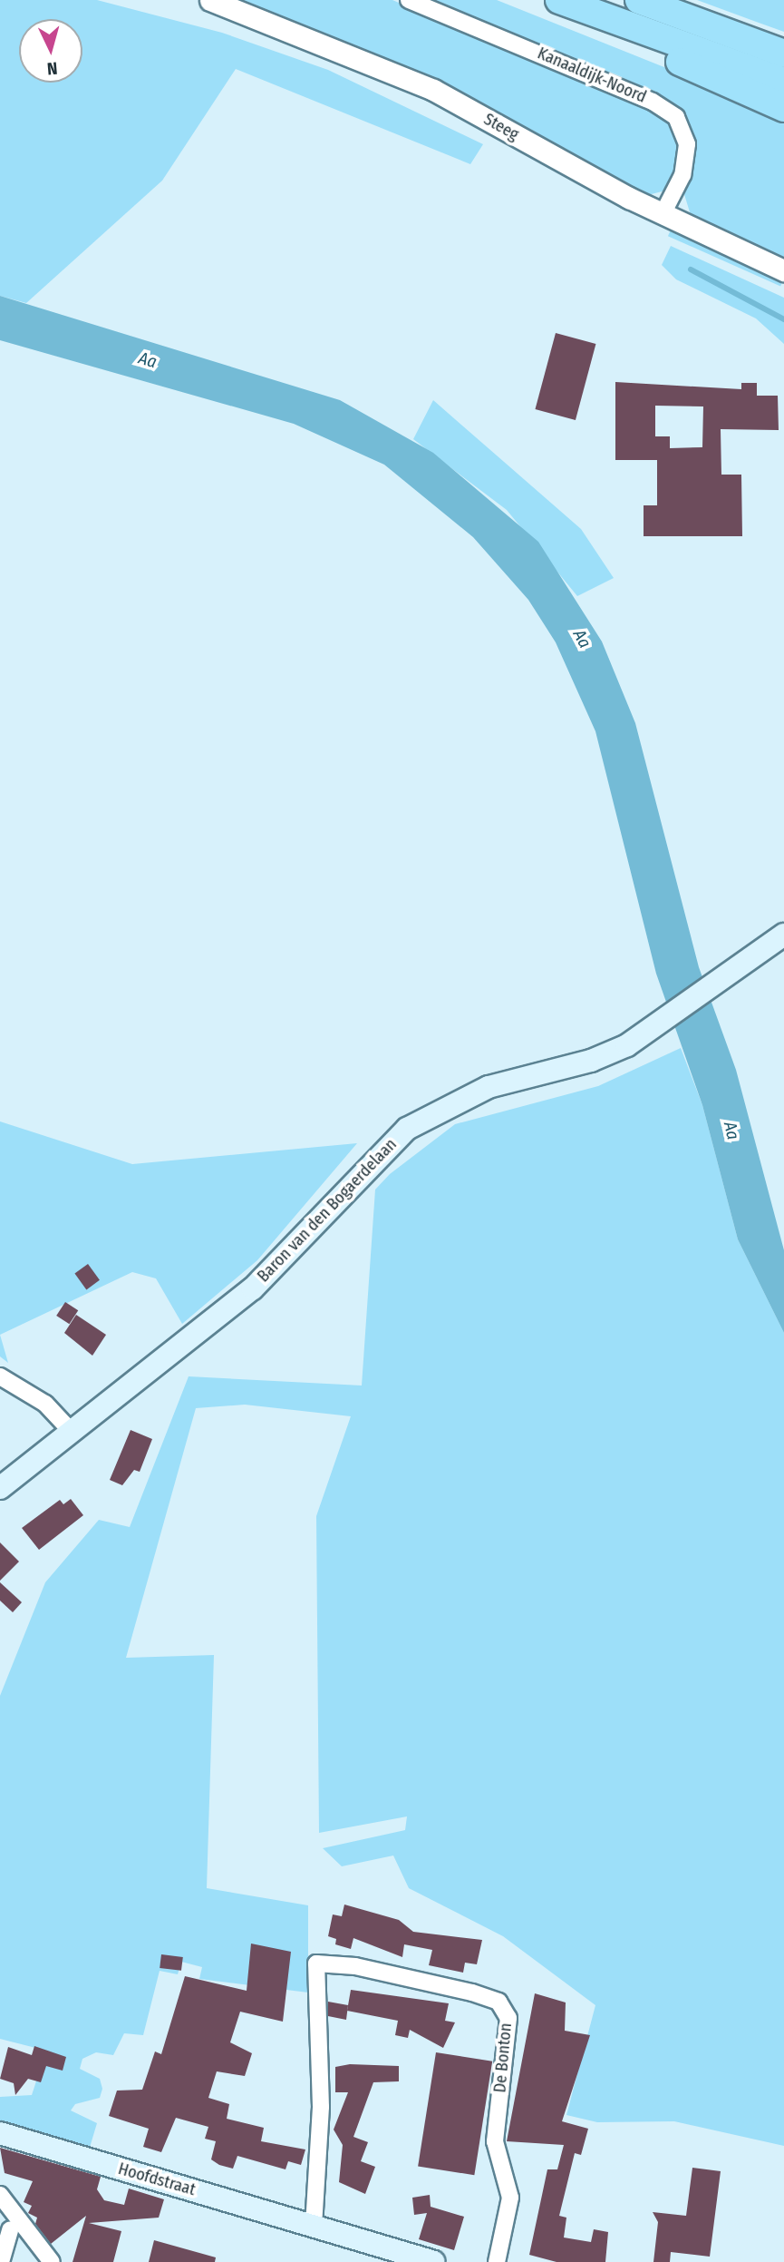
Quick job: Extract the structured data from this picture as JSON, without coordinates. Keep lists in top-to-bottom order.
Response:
{
  "streets": {
    "main road": ["Baron van den Bogaerdelaan", "Hoofdstraat"],
    "street": ["Kanaaldijk-Noord", "Steeg", "De Bonton"]
  },
  "crossings": [
    ["Kanaaldijk-Noord", "Steeg"],
    ["De Bonton", "Hoofdstraat"]
  ],
  "water": ["Aa"],
  "north": "bottom"
}
